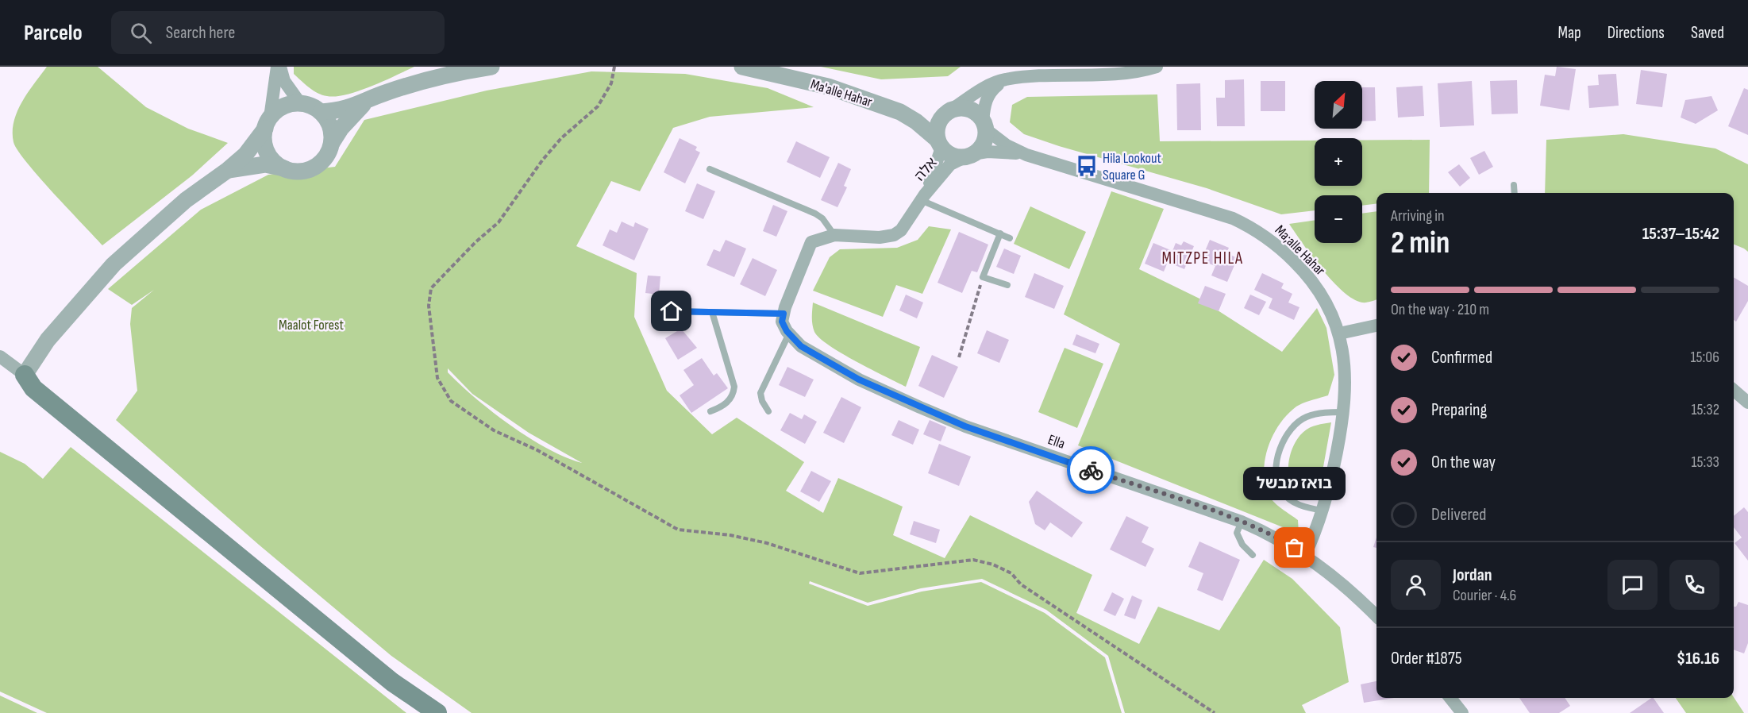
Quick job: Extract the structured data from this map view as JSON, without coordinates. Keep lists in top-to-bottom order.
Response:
{
  "streets": {
    "street": [
      "Ma'alle Hahar",
      "אלה",
      "Ma;alle Hahar",
      "Ella"
    ]
  },
  "crossings": [
    ["Ma;alle Hahar", "Ella"]
  ],
  "districts": ["MITZPE HILA"],
  "parks": ["Maalot Forest"],
  "places": {
    "bus stop": ["Hila Lookout Square G"],
    "other": ["בואז מבשל"]
  },
  "north": "top right",
  "page": {
    "header": "Parcelo",
    "search": "Search here",
    "nav": ["Map", "Directions", "Saved"],
    "map_buttons": ["+", "−"],
    "heading": ["2 min", "Arriving in", "15:37–15:42"],
    "panel": [
      "Jordan",
      "Courier · 4.6",
      "Order #1875",
      "$16.16"
    ],
    "bar": "On the way · 210 m",
    "list": [
      ["Confirmed", "15:06"],
      ["Preparing", "15:32"],
      ["On the way", "15:33"],
      "Delivered"
    ],
    "bubble": "בואז מבשל"
  }
}
